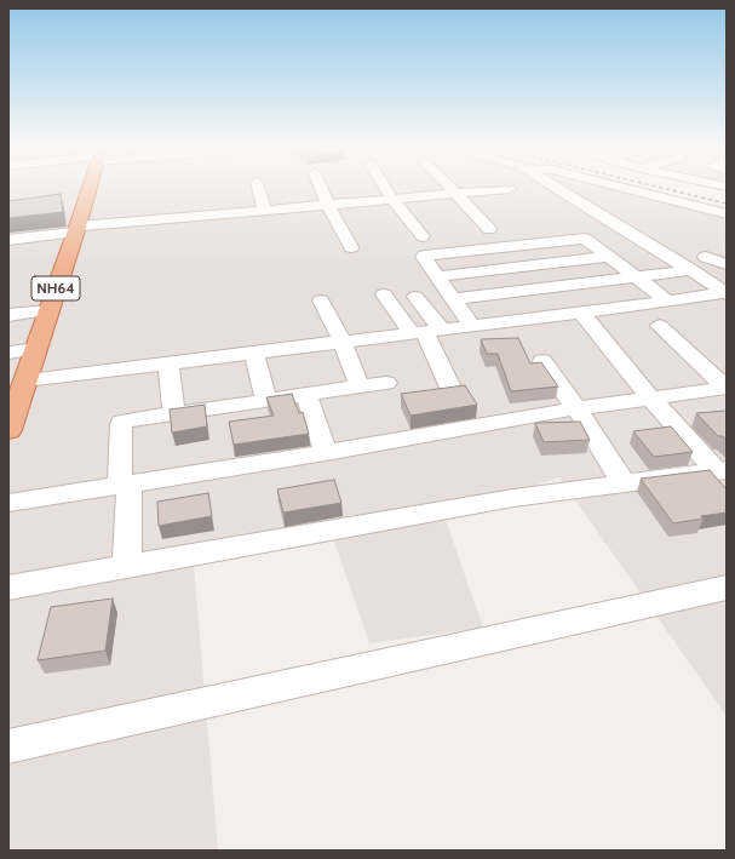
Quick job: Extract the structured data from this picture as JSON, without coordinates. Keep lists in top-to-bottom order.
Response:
{
  "streets": {
    "highway": ["NH64"]
  }
}
